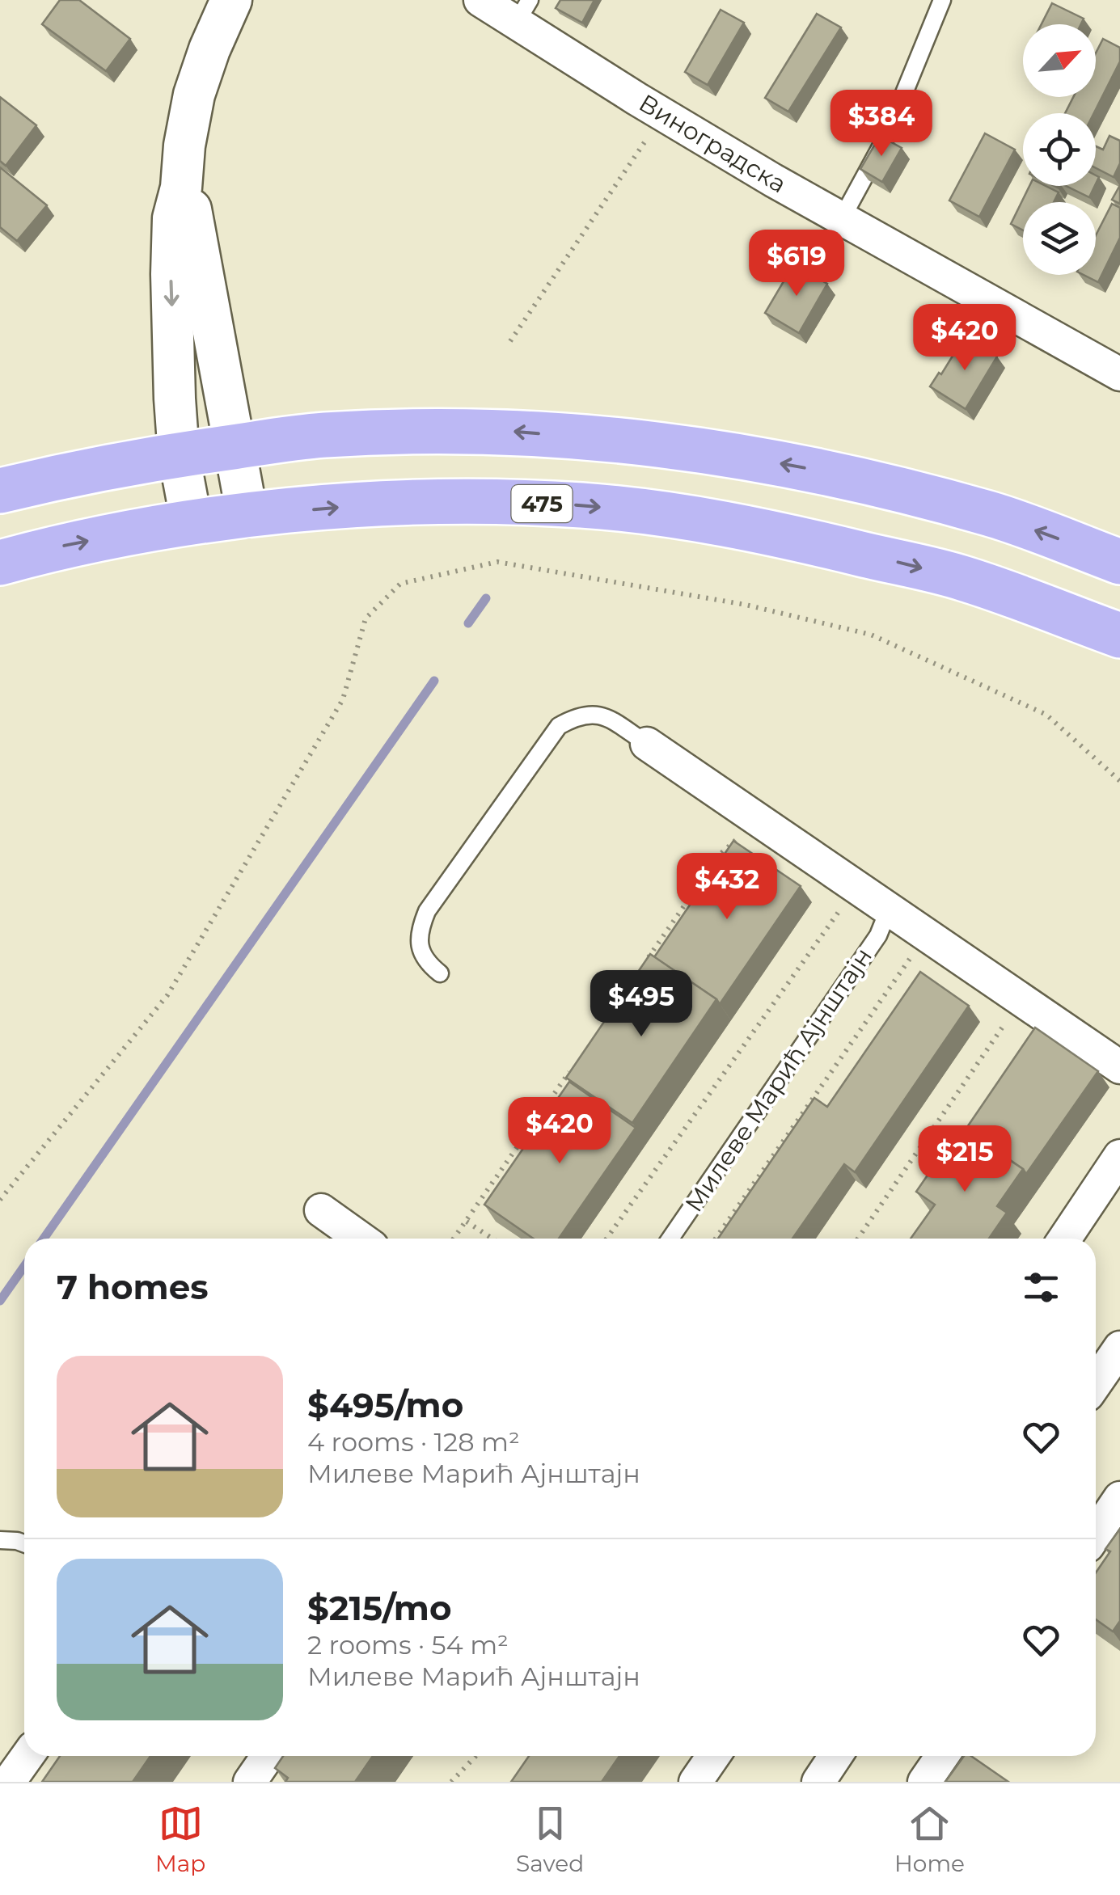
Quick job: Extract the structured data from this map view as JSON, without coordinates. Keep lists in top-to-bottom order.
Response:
{
  "streets": {
    "highway": ["475"],
    "street": ["Виноградска"],
    "lane": ["Милеве Марић Ајнштајн"]
  },
  "north": "top right",
  "page": {
    "price": [
      "$384",
      "$619",
      "$420",
      "$432",
      "$495",
      "$420",
      "$215"
    ],
    "heading": "7 homes",
    "list": [
      {
        "name": "$495/mo",
        "note": "4 rooms · 128 m² · Милеве Марић Ајнштајн"
      },
      {
        "name": "$215/mo",
        "note": "2 rooms · 54 m² · Милеве Марић Ајнштајн"
      }
    ],
    "tabs": ["Map", "Saved", "Home"]
  }
}
